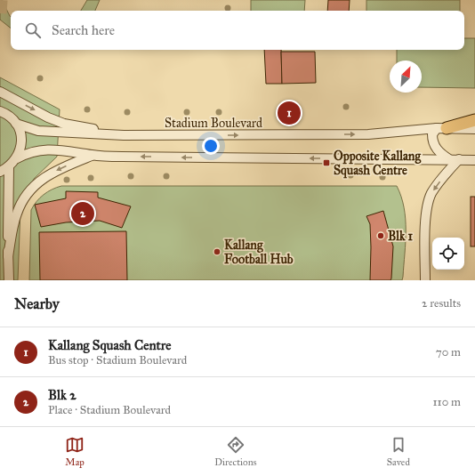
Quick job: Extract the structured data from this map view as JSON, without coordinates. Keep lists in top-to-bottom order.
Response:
{
  "streets": {
    "street": ["Stadium Boulevard"]
  },
  "places": {
    "transit": ["Opposite Kallang Squash Centre"],
    "other": ["Blk 1", "Kallang Football Hub"]
  },
  "north": "top right",
  "page": {
    "search": "Search here",
    "pins": ["1", "2"],
    "heading": ["Nearby", "2 results"],
    "list": [
      {
        "mark": "1",
        "name": "Kallang Squash Centre",
        "note": "Bus stop · Stadium Boulevard",
        "value": "70 m"
      },
      {
        "mark": "2",
        "name": "Blk 2",
        "note": "Place · Stadium Boulevard",
        "value": "110 m"
      }
    ],
    "nav": ["Map", "Directions", "Saved"]
  }
}
